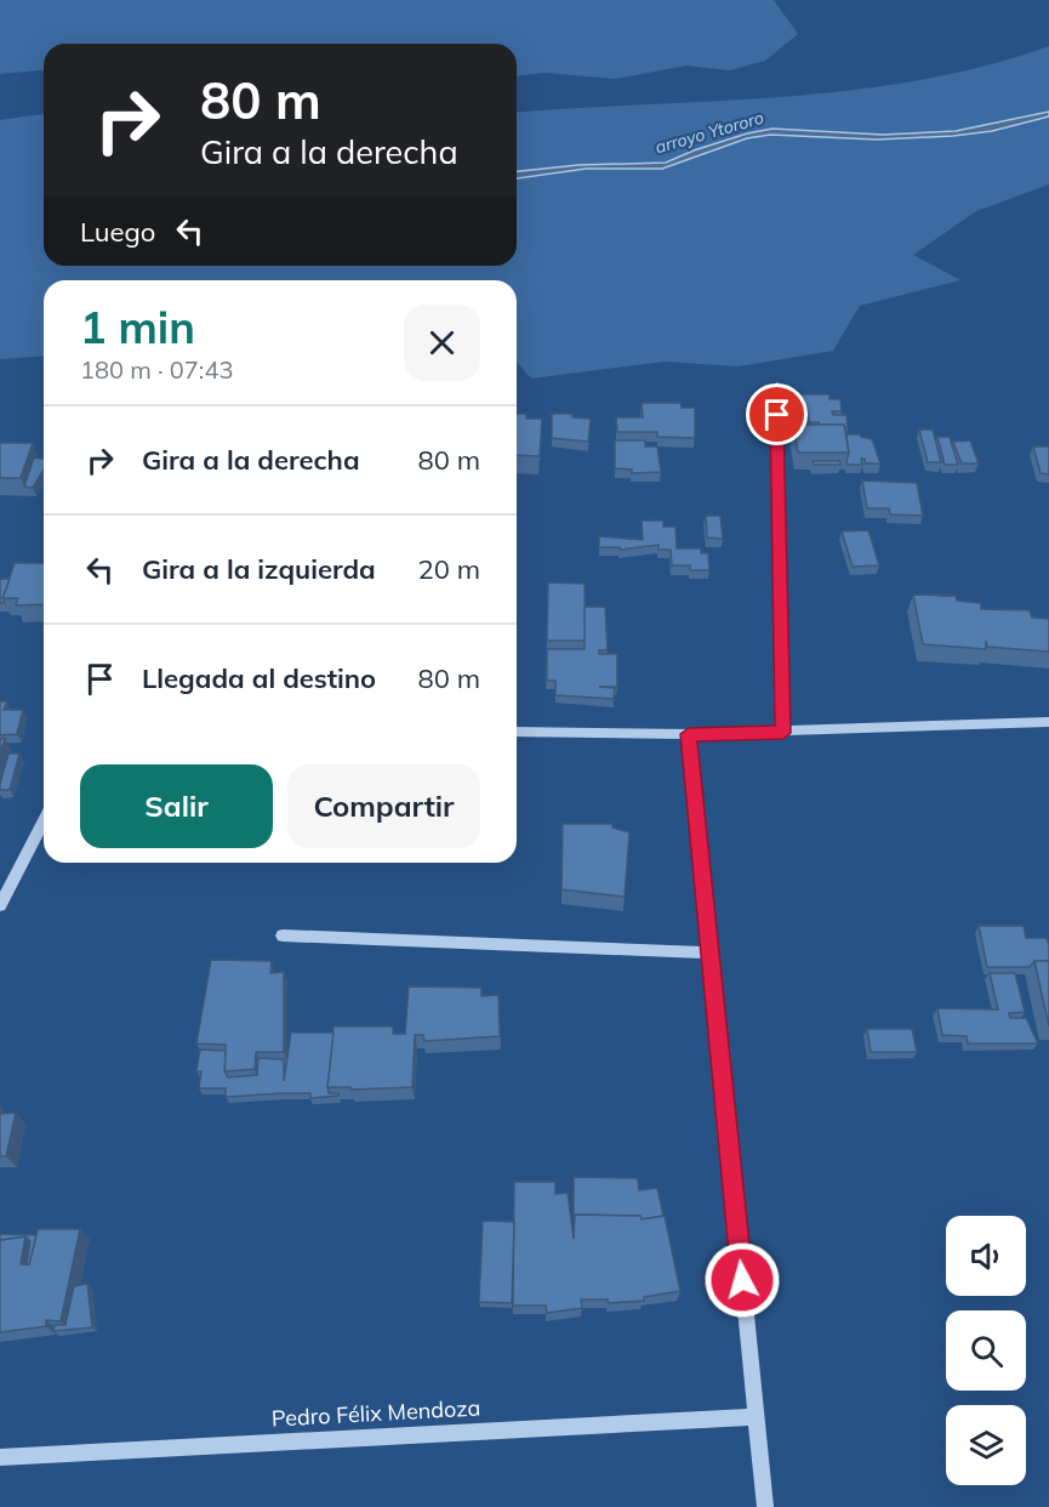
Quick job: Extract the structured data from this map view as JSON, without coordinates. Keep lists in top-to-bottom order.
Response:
{
  "streets": {
    "street": ["Pedro Félix Mendoza"]
  },
  "water": ["arroyo Ytororo"],
  "page": {
    "turn": ["80 m", "Gira a la derecha"],
    "then": "Luego",
    "heading": ["1 min", "180 m · 07:43"],
    "list": [
      {
        "name": "Gira a la derecha",
        "value": "80 m"
      },
      {
        "name": "Gira a la izquierda",
        "value": "20 m"
      },
      {
        "name": "Llegada al destino",
        "value": "80 m"
      }
    ],
    "buttons": ["Salir", "Compartir"]
  }
}
